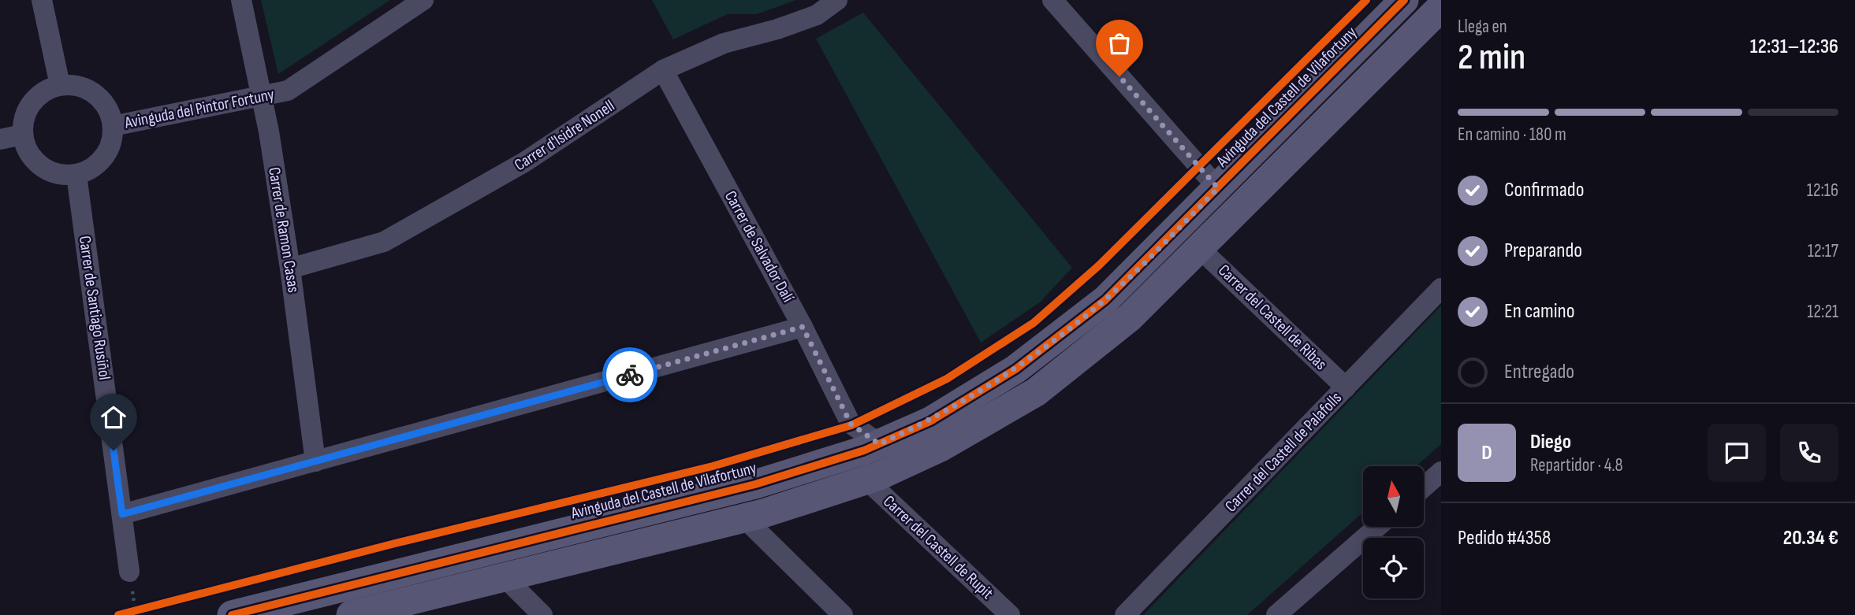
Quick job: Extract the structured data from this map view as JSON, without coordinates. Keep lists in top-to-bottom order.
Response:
{
  "streets": {
    "street": [
      "Avinguda del Castell de Vilafortuny",
      "Avinguda del Pintor Fortuny",
      "Carrer d'Isidre Nonell",
      "Carrer de Ramon Casas",
      "Carrer de Salvador Dalí",
      "Carrer de Santiago Rusiñol",
      "Carrer del Castell de Ribas",
      "Carrer del Castell de Palafolls",
      "Carrer del Castell de Rupit"
    ]
  },
  "crossings": [
    ["Avinguda del Castell de Vilafortuny", "Carrer de Salvador Dalí"],
    ["Avinguda del Pintor Fortuny", "Carrer de Ramon Casas"],
    ["Avinguda del Pintor Fortuny", "Carrer de Santiago Rusiñol"],
    ["Carrer d'Isidre Nonell", "Carrer de Ramon Casas"],
    ["Carrer d'Isidre Nonell", "Carrer de Salvador Dalí"],
    ["Carrer del Castell de Ribas", "Carrer del Castell de Palafolls"]
  ],
  "north": "top",
  "page": {
    "heading": ["2 min", "Llega en", "12:31–12:36"],
    "panel": [
      "Diego",
      "Repartidor · 4.8",
      "Pedido #4358",
      "20.34 €"
    ],
    "bar": "En camino · 180 m",
    "list": [
      ["Confirmado", "12:16"],
      ["Preparando", "12:17"],
      ["En camino", "12:21"],
      "Entregado"
    ],
    "round": "D"
  }
}
